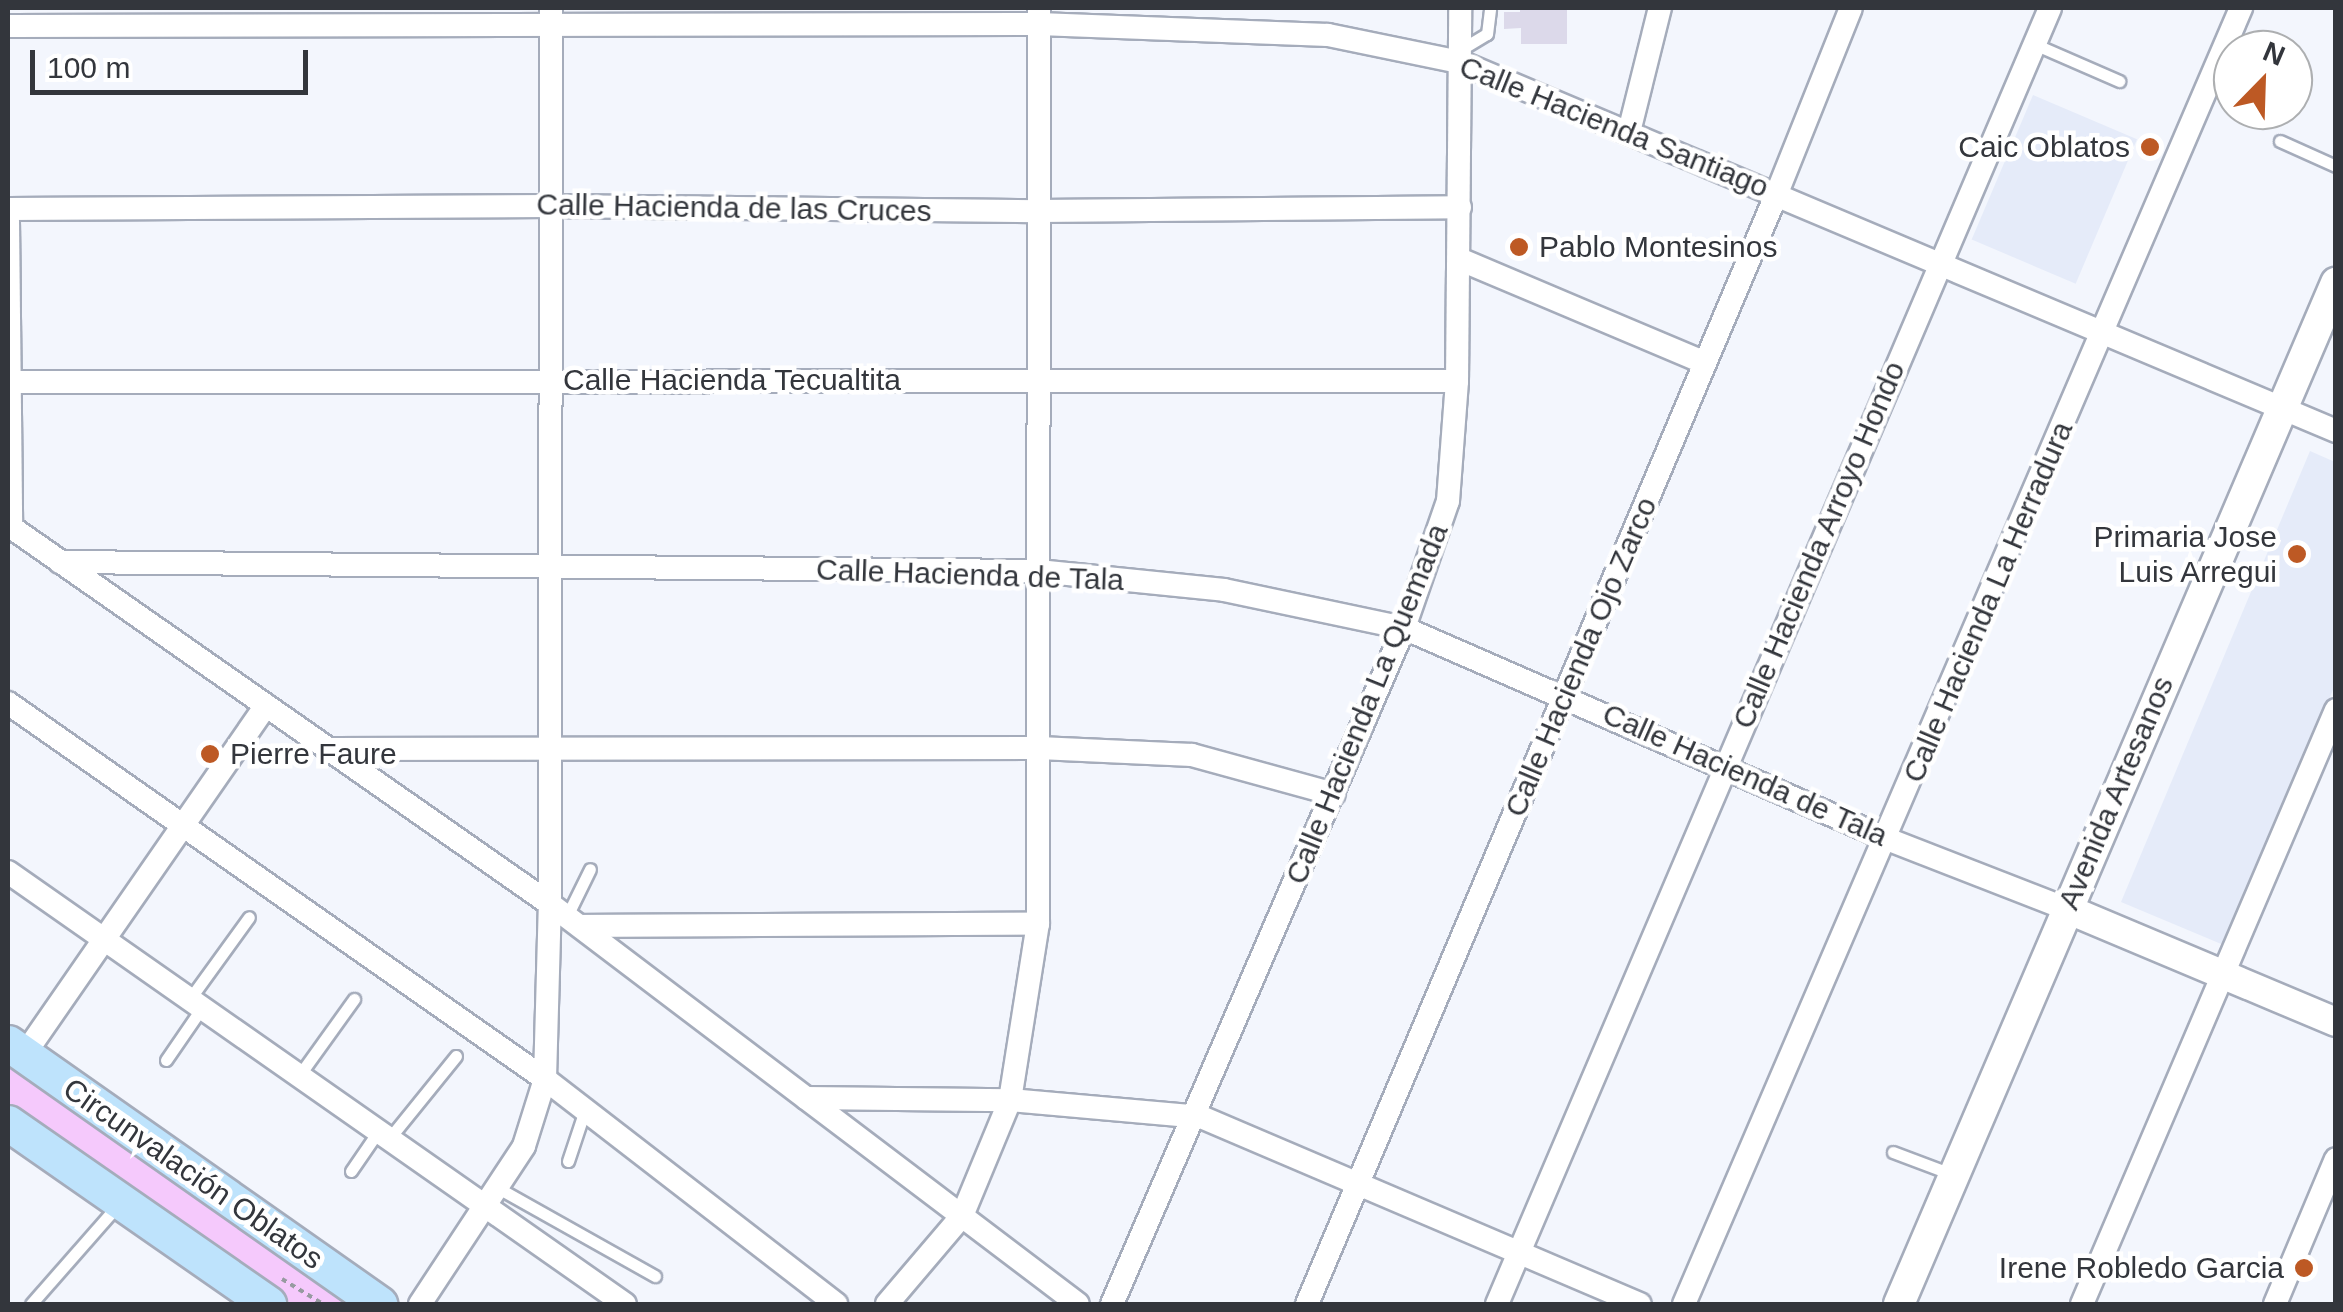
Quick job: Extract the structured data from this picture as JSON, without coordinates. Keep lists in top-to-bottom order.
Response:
{
  "streets": {
    "main road": ["Avenida Artesanos", "Circunvalación Oblatos"],
    "street": [
      "Calle Hacienda Santiago",
      "Calle Hacienda de las Cruces",
      "Calle Hacienda Tecualtita",
      "Calle Hacienda Arroyo Hondo",
      "Calle Hacienda de Tala",
      "Calle Hacienda La Herradura",
      "Calle Hacienda Ojo Zarco",
      "Calle Hacienda La Quemada"
    ]
  },
  "crossings": [
    ["Calle Hacienda Santiago", "Calle Hacienda Arroyo Hondo"],
    ["Calle Hacienda Santiago", "Calle Hacienda La Herradura"],
    ["Calle Hacienda Santiago", "Calle Hacienda Ojo Zarco"],
    ["Calle Hacienda Santiago", "Calle Hacienda La Quemada"],
    ["Calle Hacienda Santiago", "Avenida Artesanos"],
    ["Calle Hacienda de las Cruces", "Calle Hacienda La Quemada"],
    ["Calle Hacienda Tecualtita", "Calle Hacienda La Quemada"],
    ["Calle Hacienda Arroyo Hondo", "Calle Hacienda de Tala"],
    ["Calle Hacienda de Tala", "Calle Hacienda La Herradura"],
    ["Calle Hacienda de Tala", "Calle Hacienda Ojo Zarco"],
    ["Calle Hacienda de Tala", "Calle Hacienda La Quemada"],
    ["Calle Hacienda de Tala", "Avenida Artesanos"]
  ],
  "places": [
    "Caic Oblatos",
    "Pablo Montesinos",
    "Primaria Jose Luis Arregui",
    "Pierre Faure",
    "Irene Robledo Garcia"
  ],
  "scale_bar": "100 m",
  "north": "top right"
}
